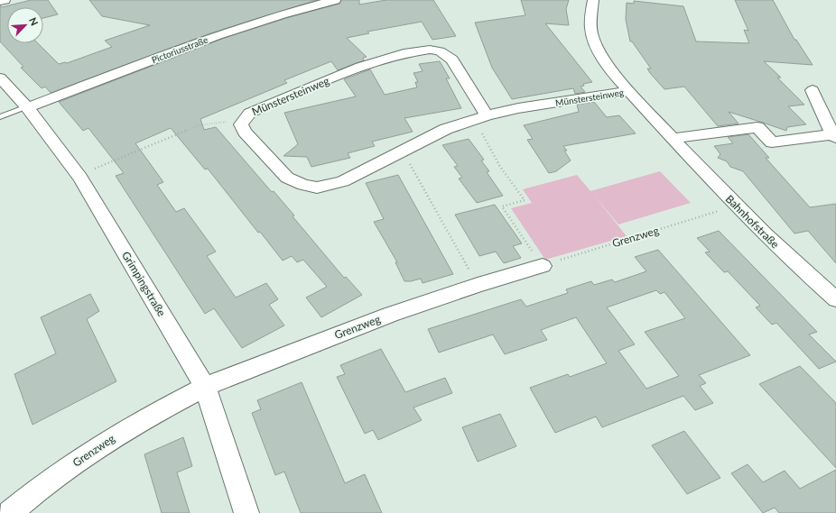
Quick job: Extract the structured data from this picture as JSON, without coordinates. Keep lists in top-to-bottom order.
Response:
{
  "streets": {
    "street": [
      "Pictoriusstraße",
      "Münstersteinweg",
      "Bahnhofstraße",
      "Grenzweg",
      "Grimpingstraße"
    ]
  },
  "crossings": [
    ["Pictoriusstraße", "Grimpingstraße"],
    ["Münstersteinweg", "Bahnhofstraße"],
    ["Bahnhofstraße", "Grenzweg"],
    ["Grenzweg", "Grimpingstraße"]
  ],
  "north": "top right"
}
